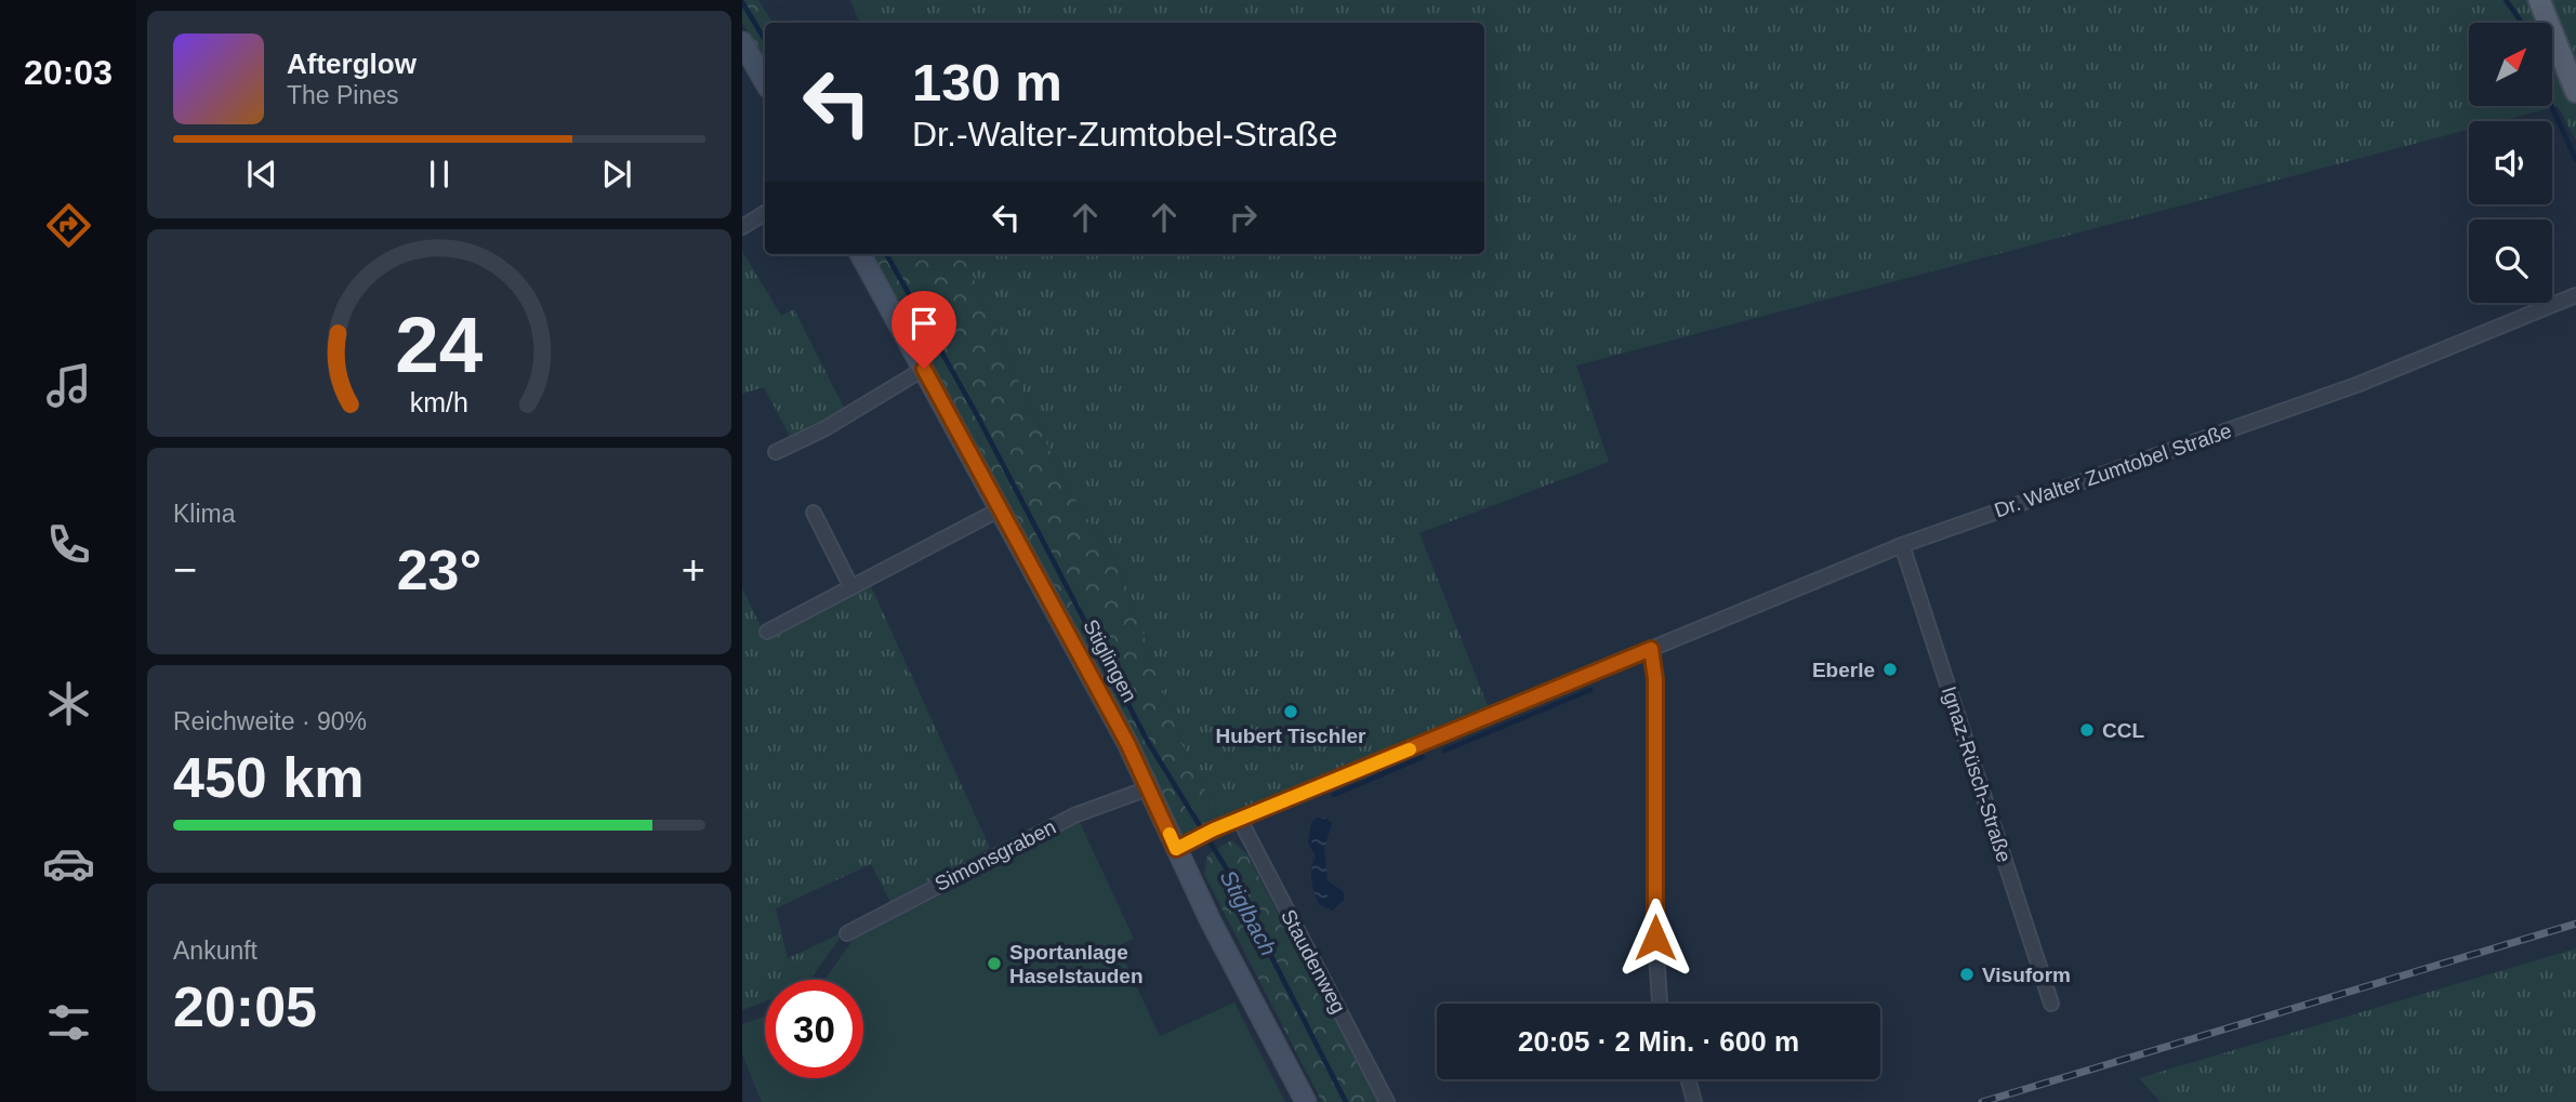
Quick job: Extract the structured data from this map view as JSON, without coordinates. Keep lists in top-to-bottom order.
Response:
{
  "streets": {
    "main road": ["Stiglingen"],
    "street": [
      "Dr. Walter Zumtobel Straße",
      "Ignaz-Rüsch-Straße",
      "Simonsgraben",
      "Staudenweg"
    ]
  },
  "crossings": [
    ["Dr. Walter Zumtobel Straße", "Stiglingen"],
    ["Dr. Walter Zumtobel Straße", "Ignaz-Rüsch-Straße"],
    ["Dr. Walter Zumtobel Straße", "Staudenweg"],
    ["Stiglingen", "Simonsgraben"]
  ],
  "water": ["Stiglbach"],
  "places": [
    "Eberle",
    "Hubert Tischler",
    "CCL",
    "Sportanlage Haselstauden",
    "Visuform"
  ],
  "north": "top right",
  "page": {
    "tabs": "20:03",
    "turn": ["130 m", "Dr.-Walter-Zumtobel-Straße"],
    "song": ["Afterglow", "The Pines"],
    "tile": [
      "Klima",
      ["Reichweite · 90%", "450 km"],
      ["Ankunft", "20:05"]
    ],
    "heat": ["−", "23°", "+"],
    "limit": "30",
    "trip": "20:05 · 2 Min. · 600 m",
    "gauge": ["24", "km/h"]
  }
}
